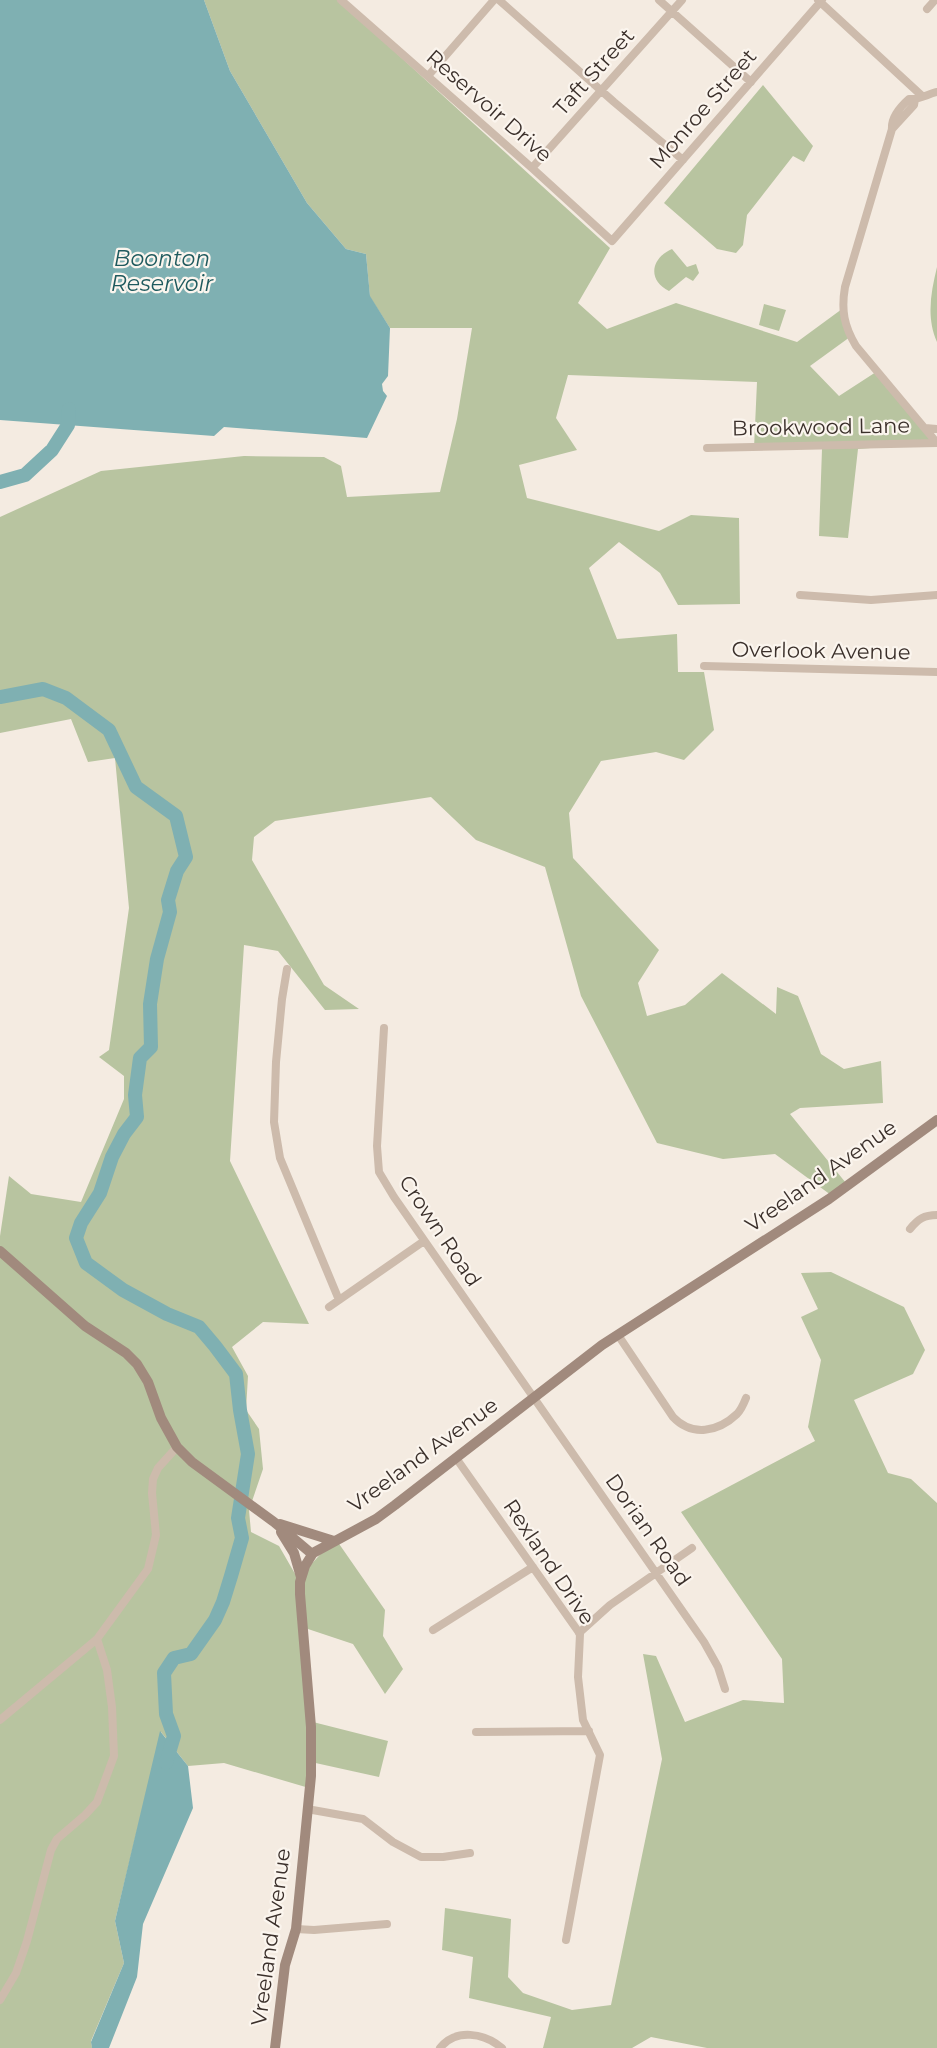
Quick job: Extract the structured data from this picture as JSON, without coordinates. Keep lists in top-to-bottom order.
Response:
{
  "streets": {
    "street": [
      "Taft Street",
      "Reservoir Drive",
      "Monroe Street",
      "Brookwood Lane",
      "Overlook Avenue",
      "Vreeland Avenue",
      "Crown Road",
      "Dorian Road",
      "Rexland Drive"
    ]
  },
  "crossings": [
    ["Taft Street", "Reservoir Drive"],
    ["Reservoir Drive", "Monroe Street"],
    ["Vreeland Avenue", "Crown Road"],
    ["Vreeland Avenue", "Dorian Road"],
    ["Vreeland Avenue", "Rexland Drive"],
    ["Crown Road", "Dorian Road"]
  ],
  "water": ["Boonton Reservoir"]
}
